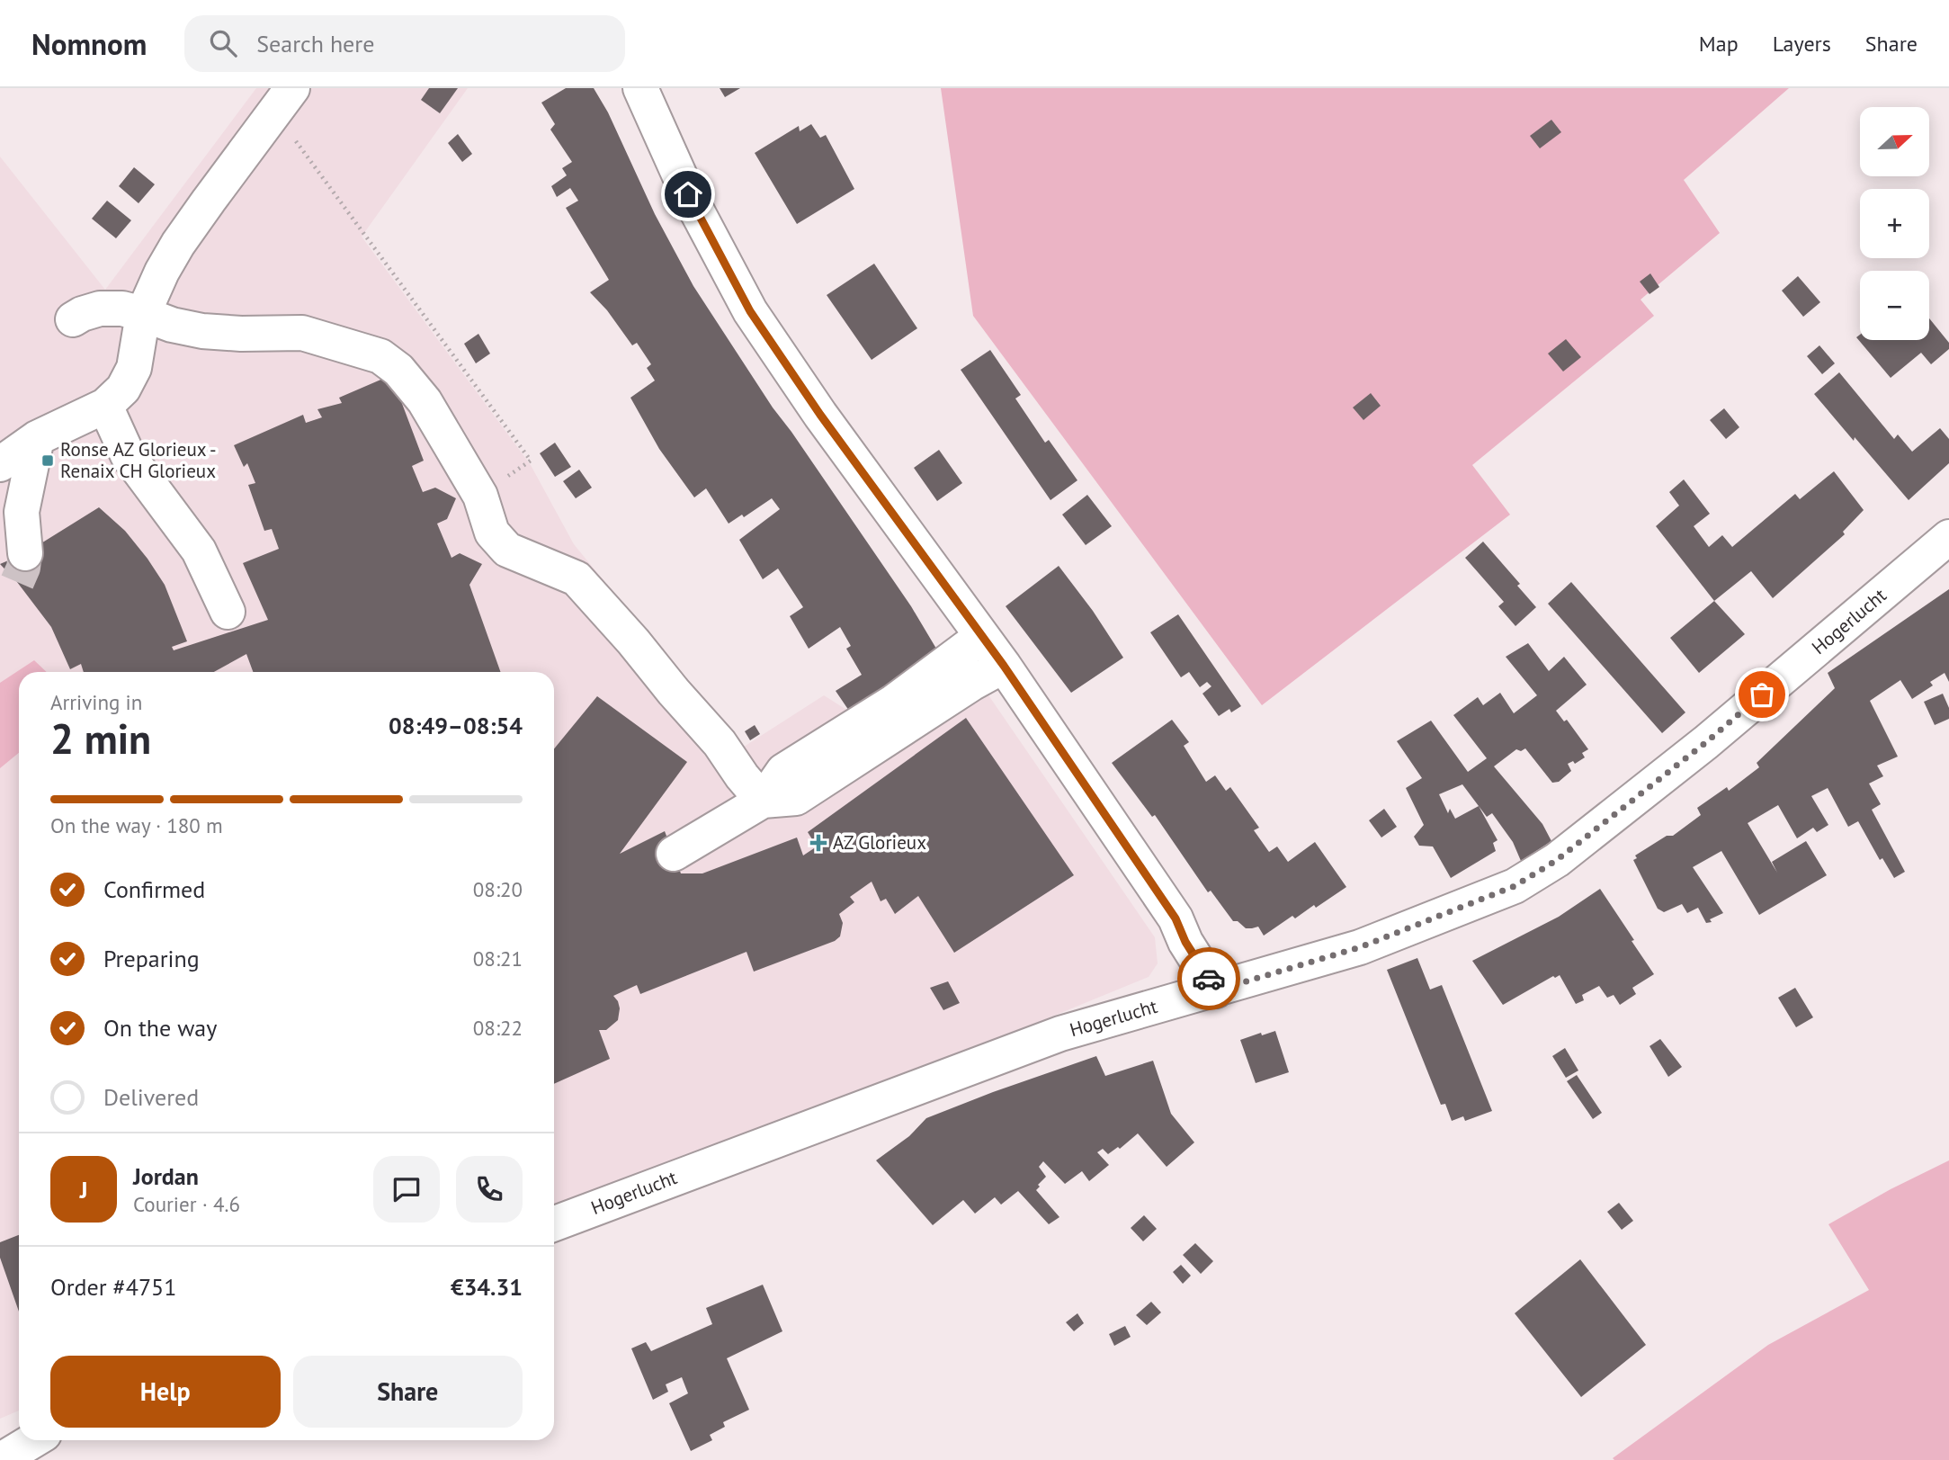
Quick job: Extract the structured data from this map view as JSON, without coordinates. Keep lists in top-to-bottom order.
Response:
{
  "streets": {
    "street": ["Hogerlucht"]
  },
  "places": {
    "transit": ["Ronse AZ Glorieux - Renaix CH Glorieux"],
    "health": ["AZ Glorieux"]
  },
  "north": "right",
  "page": {
    "header": "Nomnom",
    "search": "Search here",
    "nav": ["Map", "Layers", "Share"],
    "map_buttons": ["+", "−"],
    "heading": ["2 min", "Arriving in", "08:49–08:54"],
    "panel": [
      "Jordan",
      "Courier · 4.6",
      "Order #4751",
      "€34.31"
    ],
    "bar": "On the way · 180 m",
    "list": [
      ["Confirmed", "08:20"],
      ["Preparing", "08:21"],
      ["On the way", "08:22"],
      "Delivered"
    ],
    "round": "J",
    "buttons": ["Help", "Share"]
  }
}
